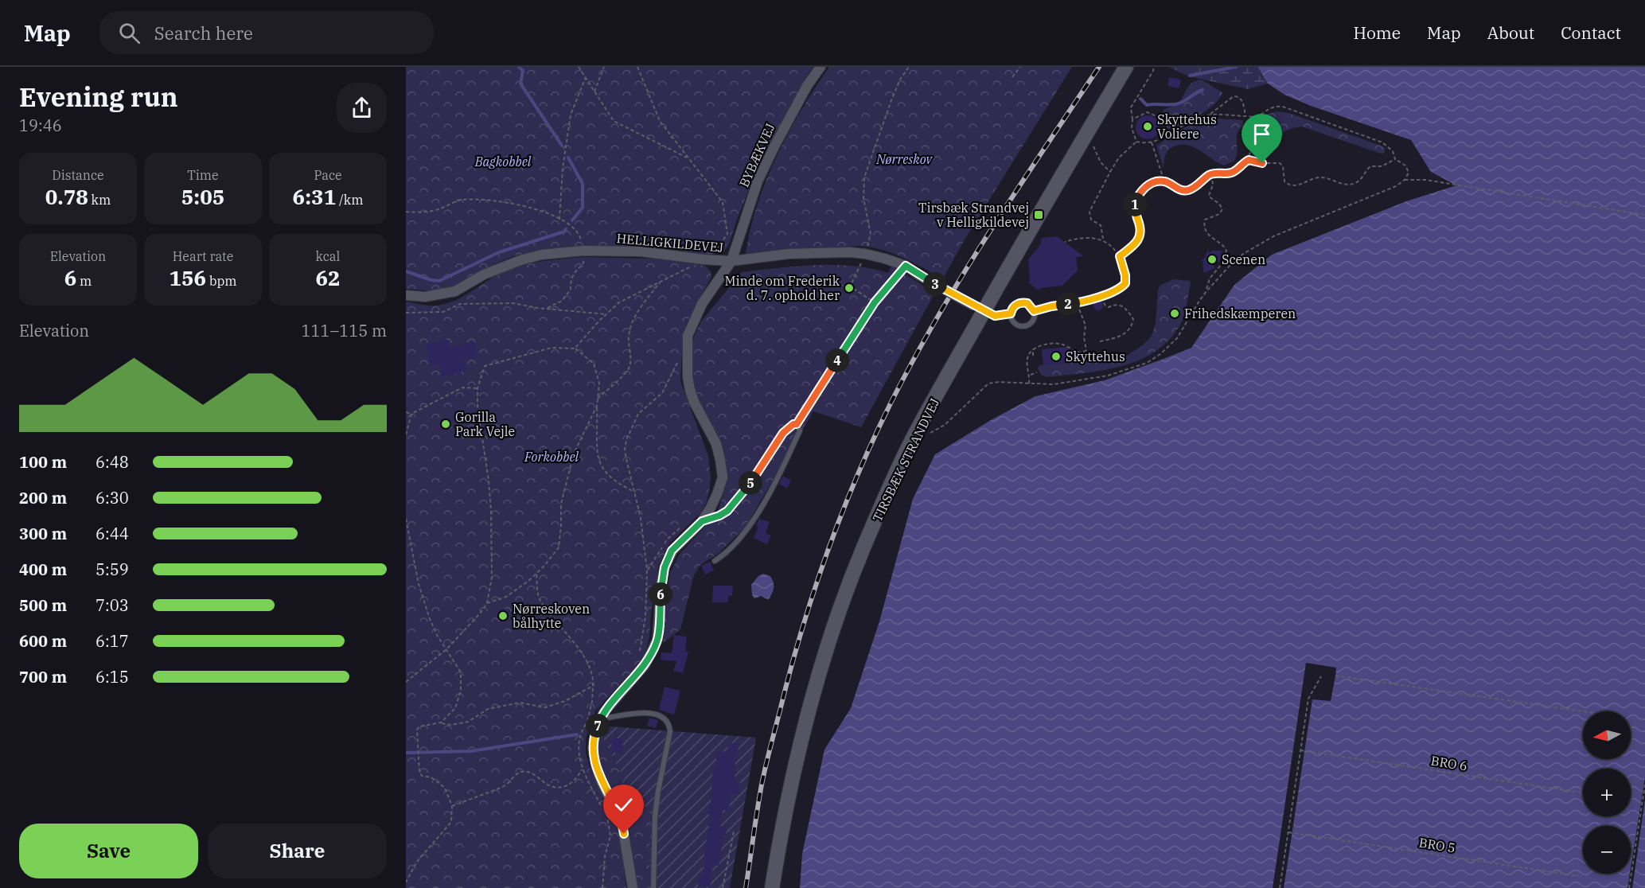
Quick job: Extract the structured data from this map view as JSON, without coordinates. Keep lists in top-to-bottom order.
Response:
{
  "streets": {
    "street": ["BYBÆKVEJ", "HELLIGKILDEVEJ", "TIRSBÆK STRANDVEJ"],
    "path": ["BRO 6", "BRO 5"]
  },
  "crossings": [
    ["BYBÆKVEJ", "HELLIGKILDEVEJ"],
    ["HELLIGKILDEVEJ", "TIRSBÆK STRANDVEJ"]
  ],
  "parks": ["Nørreskov", "Bagkobbel", "Forkobbel"],
  "places": {
    "other": [
      "Skyttehus Voliere",
      "Scenen",
      "Minde om Frederik d. 7. ophold her",
      "Frihedskæmperen",
      "Skyttehus",
      "Gorilla Park Vejle",
      "Nørreskoven bålhytte"
    ],
    "transit": ["Tirsbæk Strandvej v Helligkildevej"]
  },
  "north": "left",
  "page": {
    "header": "Map",
    "search": "Search here",
    "nav": [
      "Home",
      "Map",
      "About",
      "Contact"
    ],
    "heading": ["Evening run", "19:46"],
    "stats": [
      ["Distance", "0.78 km"],
      ["Time", "5:05"],
      ["Pace", "6:31 /km"],
      ["Elevation", "6 m"],
      ["Heart rate", "156 bpm"],
      ["kcal", "62"]
    ],
    "pins": [
      "1",
      "3",
      "2",
      "4",
      "5",
      "6",
      "7"
    ],
    "chart": ["Elevation", "111–115 m"],
    "list": [
      {
        "name": "100 m",
        "note": "6:48"
      },
      {
        "name": "200 m",
        "note": "6:30"
      },
      {
        "name": "300 m",
        "note": "6:44"
      },
      {
        "name": "400 m",
        "note": "5:59"
      },
      {
        "name": "500 m",
        "note": "7:03"
      },
      {
        "name": "600 m",
        "note": "6:17"
      },
      {
        "name": "700 m",
        "note": "6:15"
      }
    ],
    "map_buttons": ["+", "−"],
    "buttons": ["Save", "Share"]
  }
}
